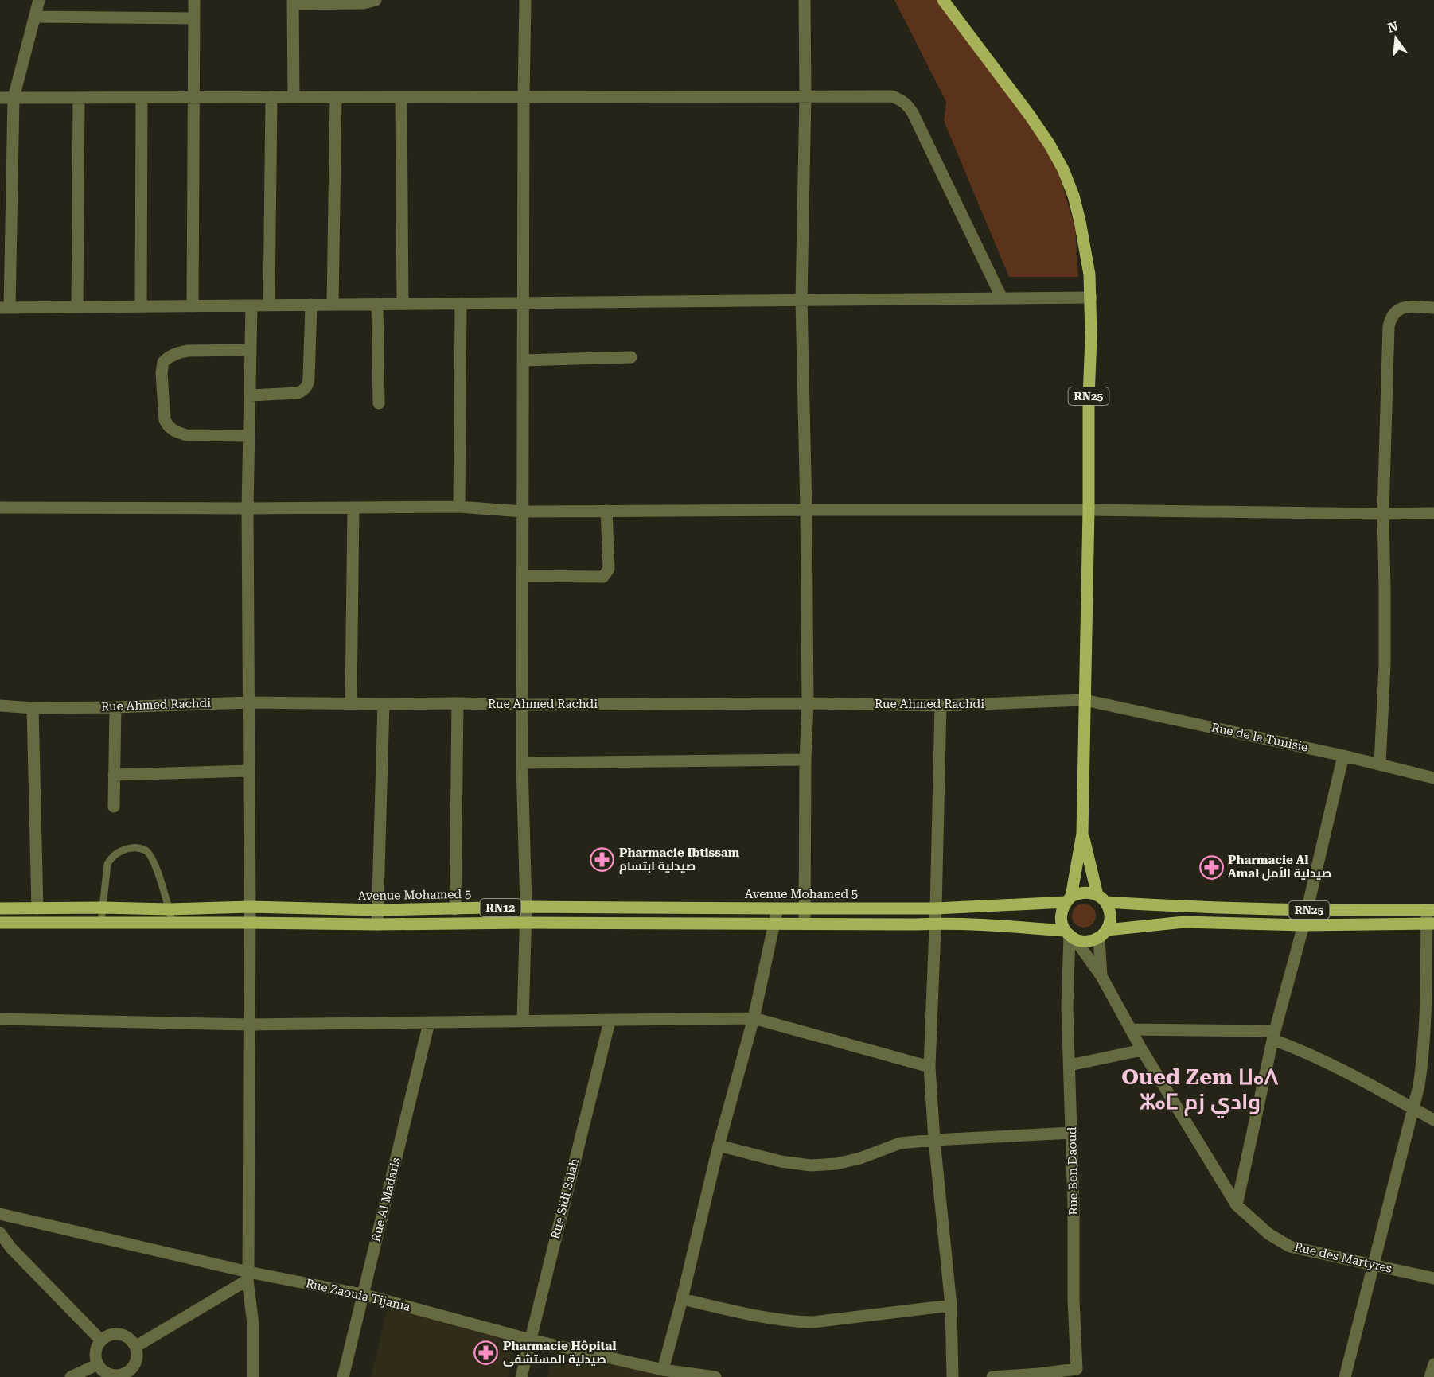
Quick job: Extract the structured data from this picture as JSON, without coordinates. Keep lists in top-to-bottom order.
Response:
{
  "streets": {
    "main road": ["RN25", "Avenue Mohamed 5", "RN12"],
    "street": [
      "Rue Ahmed Rachdi",
      "Rue de la Tunisie",
      "Rue Ben Daoud",
      "Rue Sidi Salah",
      "Rue Al Madaris",
      "Rue des Martyres",
      "Rue Zaouia Tijania"
    ]
  },
  "crossings": [
    ["RN25", "Rue Ahmed Rachdi"],
    ["RN25", "Rue de la Tunisie"],
    ["RN25", "Avenue Mohamed 5"],
    ["RN25", "RN12"],
    ["RN25", "Rue Ben Daoud"],
    ["RN25", "Rue des Martyres"],
    ["Rue Ahmed Rachdi", "Rue de la Tunisie"],
    ["Avenue Mohamed 5", "RN12"],
    ["Avenue Mohamed 5", "Rue Ben Daoud"],
    ["Avenue Mohamed 5", "Rue des Martyres"],
    ["RN12", "Rue Ben Daoud"],
    ["RN12", "Rue des Martyres"],
    ["Rue Ben Daoud", "Rue des Martyres"],
    ["Rue Sidi Salah", "Rue Zaouia Tijania"],
    ["Rue Al Madaris", "Rue Zaouia Tijania"]
  ],
  "districts": ["Oued Zem ⵡⴰⴷ ⵣⴰⵎ وادي زم"],
  "places": {
    "pharmacy": ["Pharmacie Ibtissam صيدلية ابتسام", "Pharmacie Al Amal صيدلية الأمل", "Pharmacie Hôpital صيدلية المستشفى"]
  },
  "north": "top"
}
